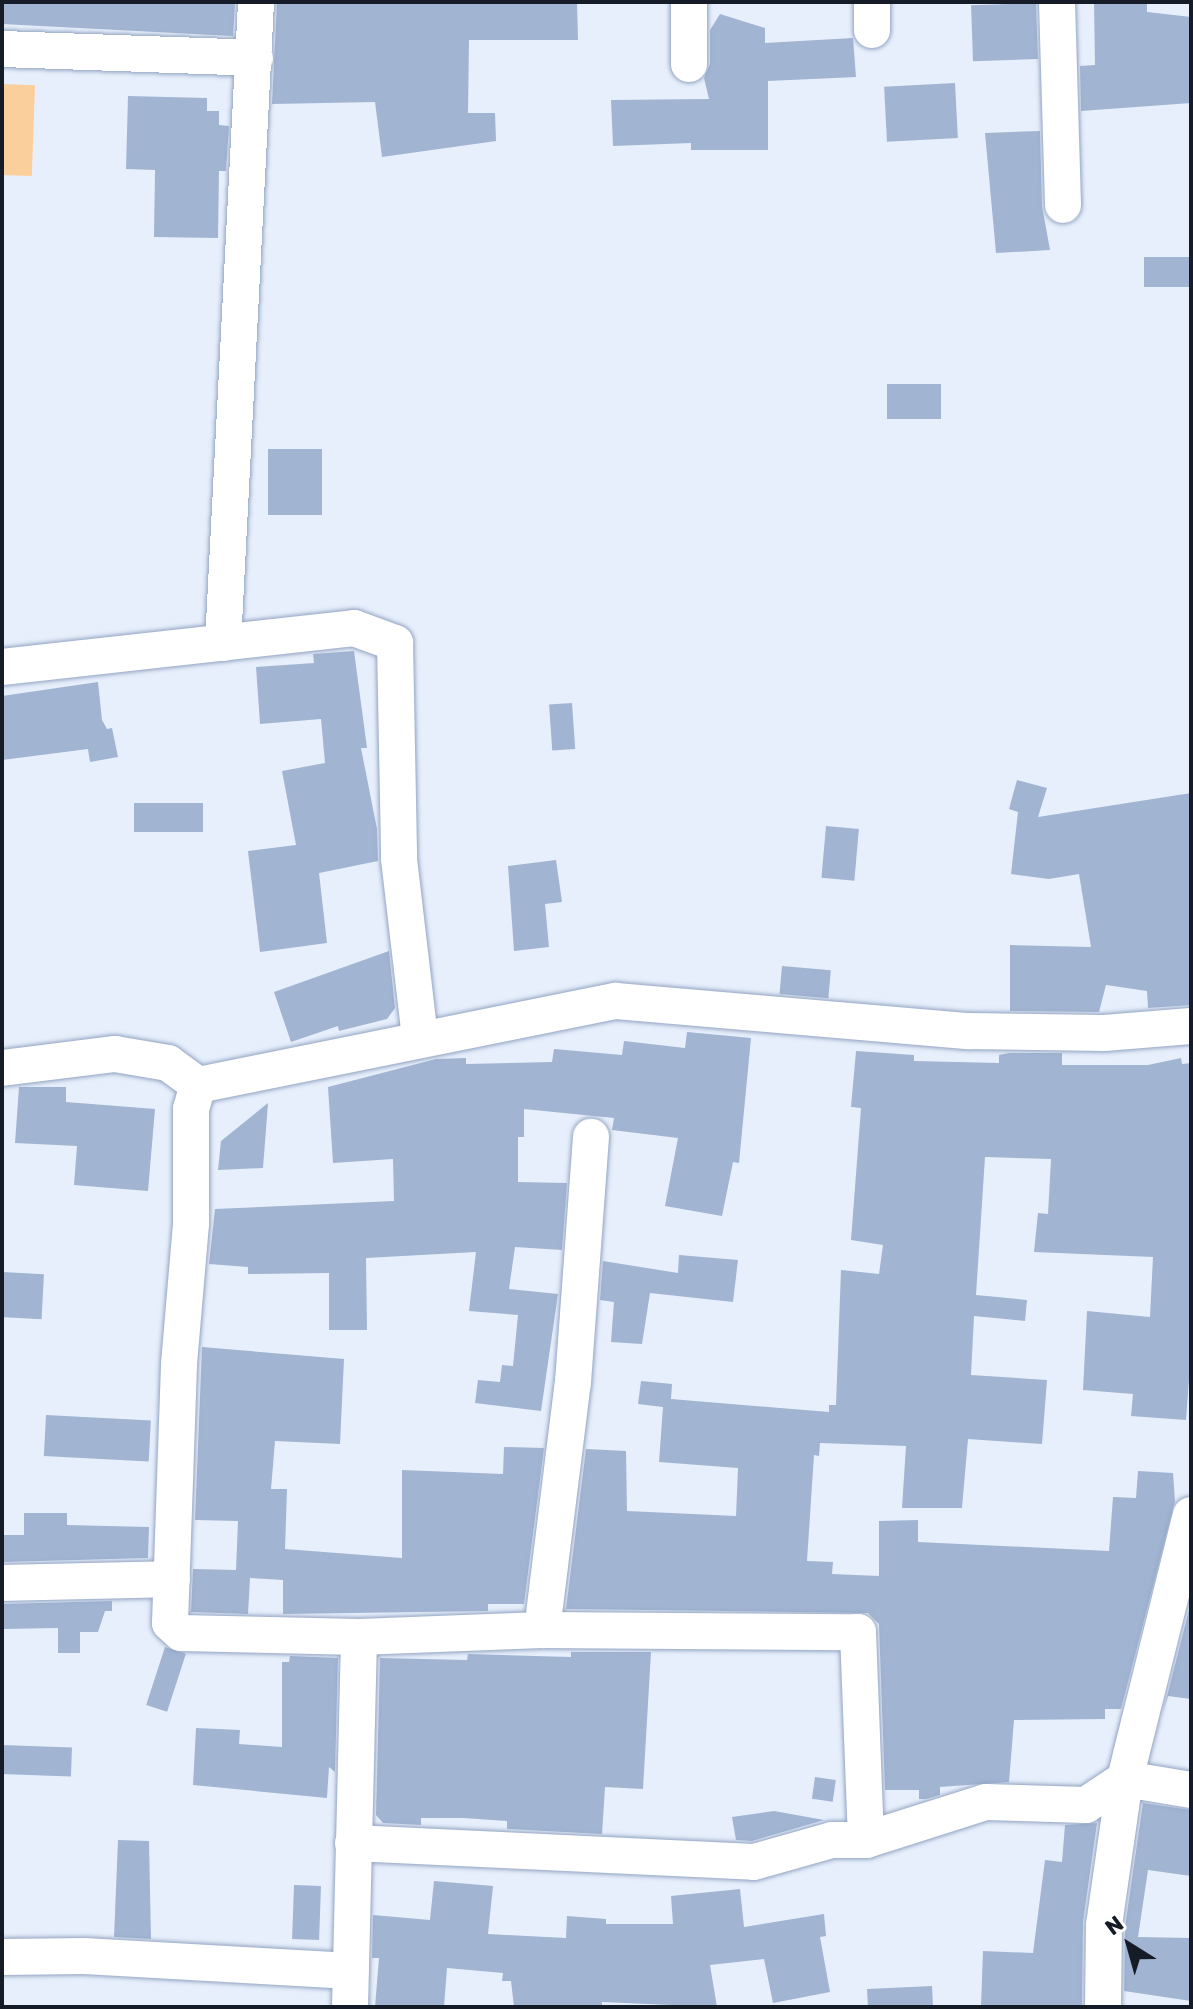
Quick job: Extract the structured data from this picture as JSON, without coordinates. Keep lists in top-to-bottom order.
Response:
{
  "north": "top left"
}
